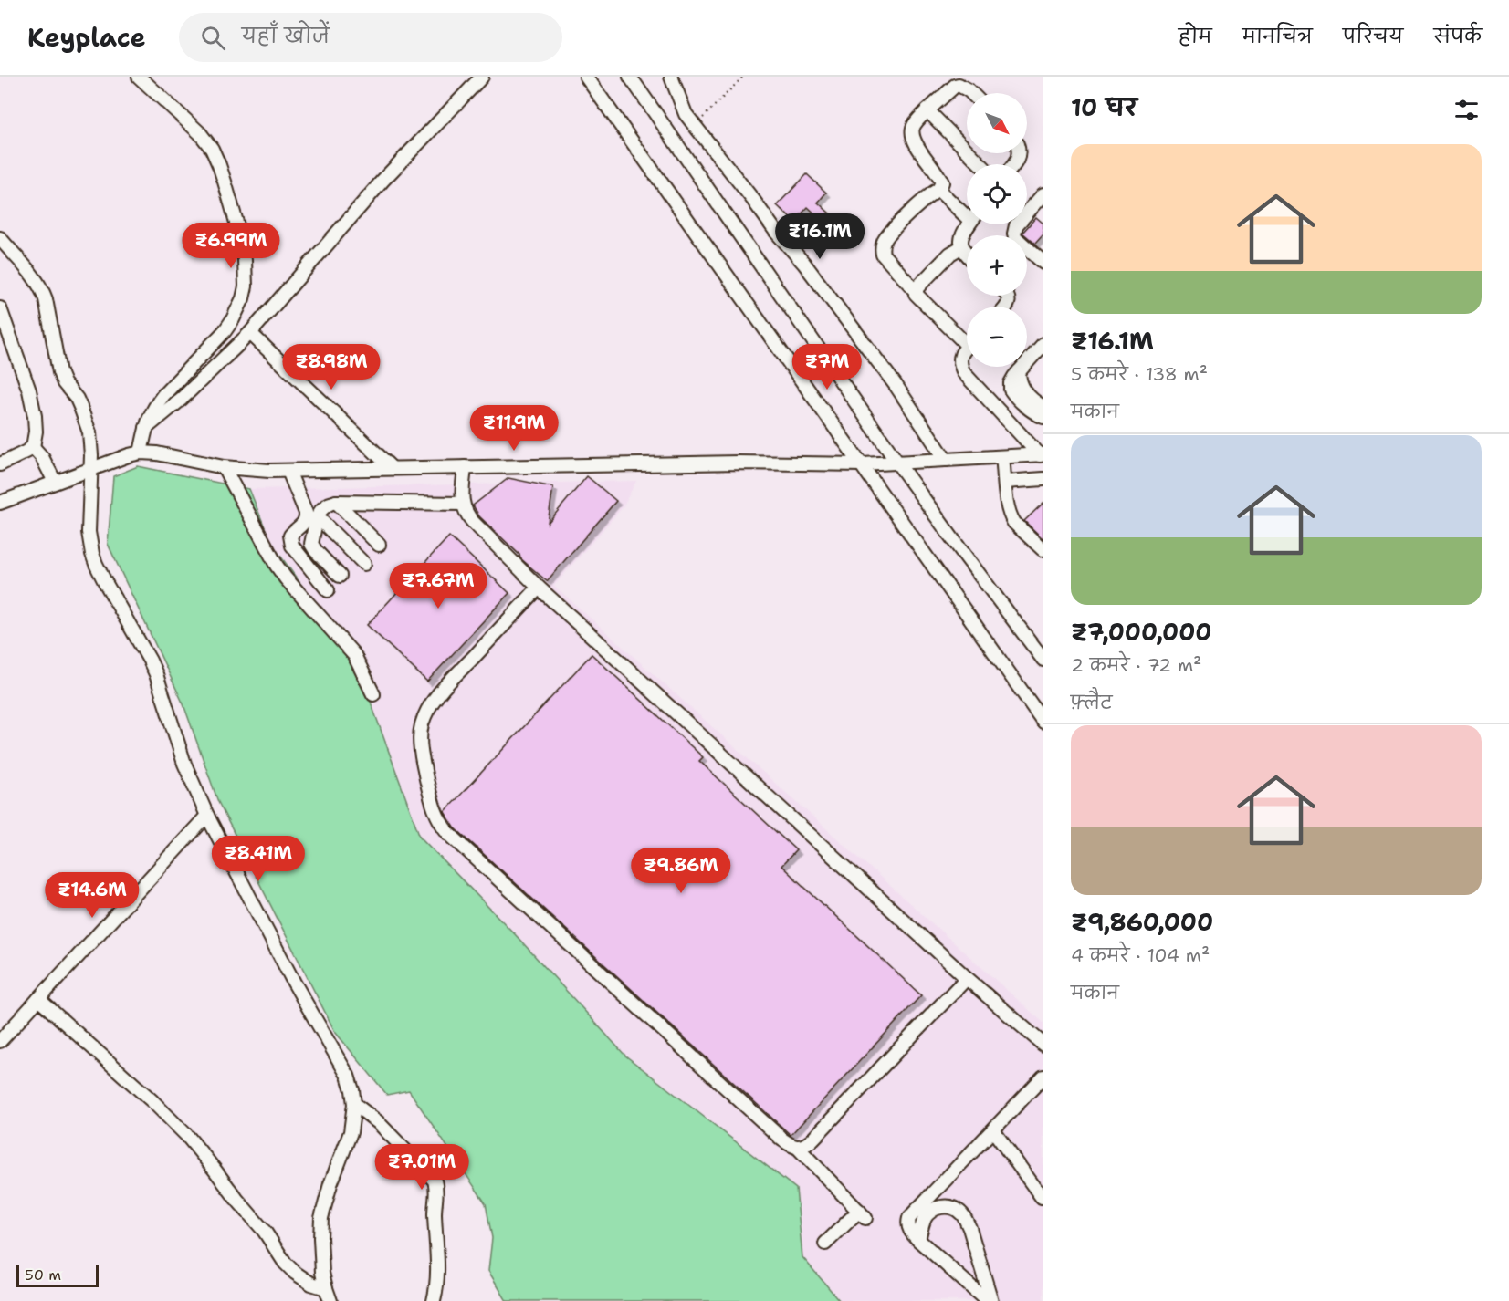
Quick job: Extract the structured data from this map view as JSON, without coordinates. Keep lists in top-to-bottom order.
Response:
{
  "scale_bar": "50 m",
  "north": "bottom right",
  "page": {
    "header": "Keyplace",
    "search": "यहाँ खोजें",
    "nav": [
      "होम",
      "मानचित्र",
      "परिचय",
      "संपर्क"
    ],
    "heading": "10 घर",
    "map_buttons": ["+", "−"],
    "list": [
      {
        "name": "₹16.1M",
        "note": "5 कमरे · 138 m² · मकान"
      },
      {
        "name": "₹7,000,000",
        "note": "2 कमरे · 72 m² · फ़्लैट"
      },
      {
        "name": "₹9,860,000",
        "note": "4 कमरे · 104 m² · मकान"
      }
    ],
    "price": [
      "₹16.1M",
      "₹6.99M",
      "₹8.98M",
      "₹7M",
      "₹11.9M",
      "₹7.67M",
      "₹8.41M",
      "₹9.86M",
      "₹14.6M",
      "₹7.01M"
    ],
    "scale": "50 m"
  }
}
